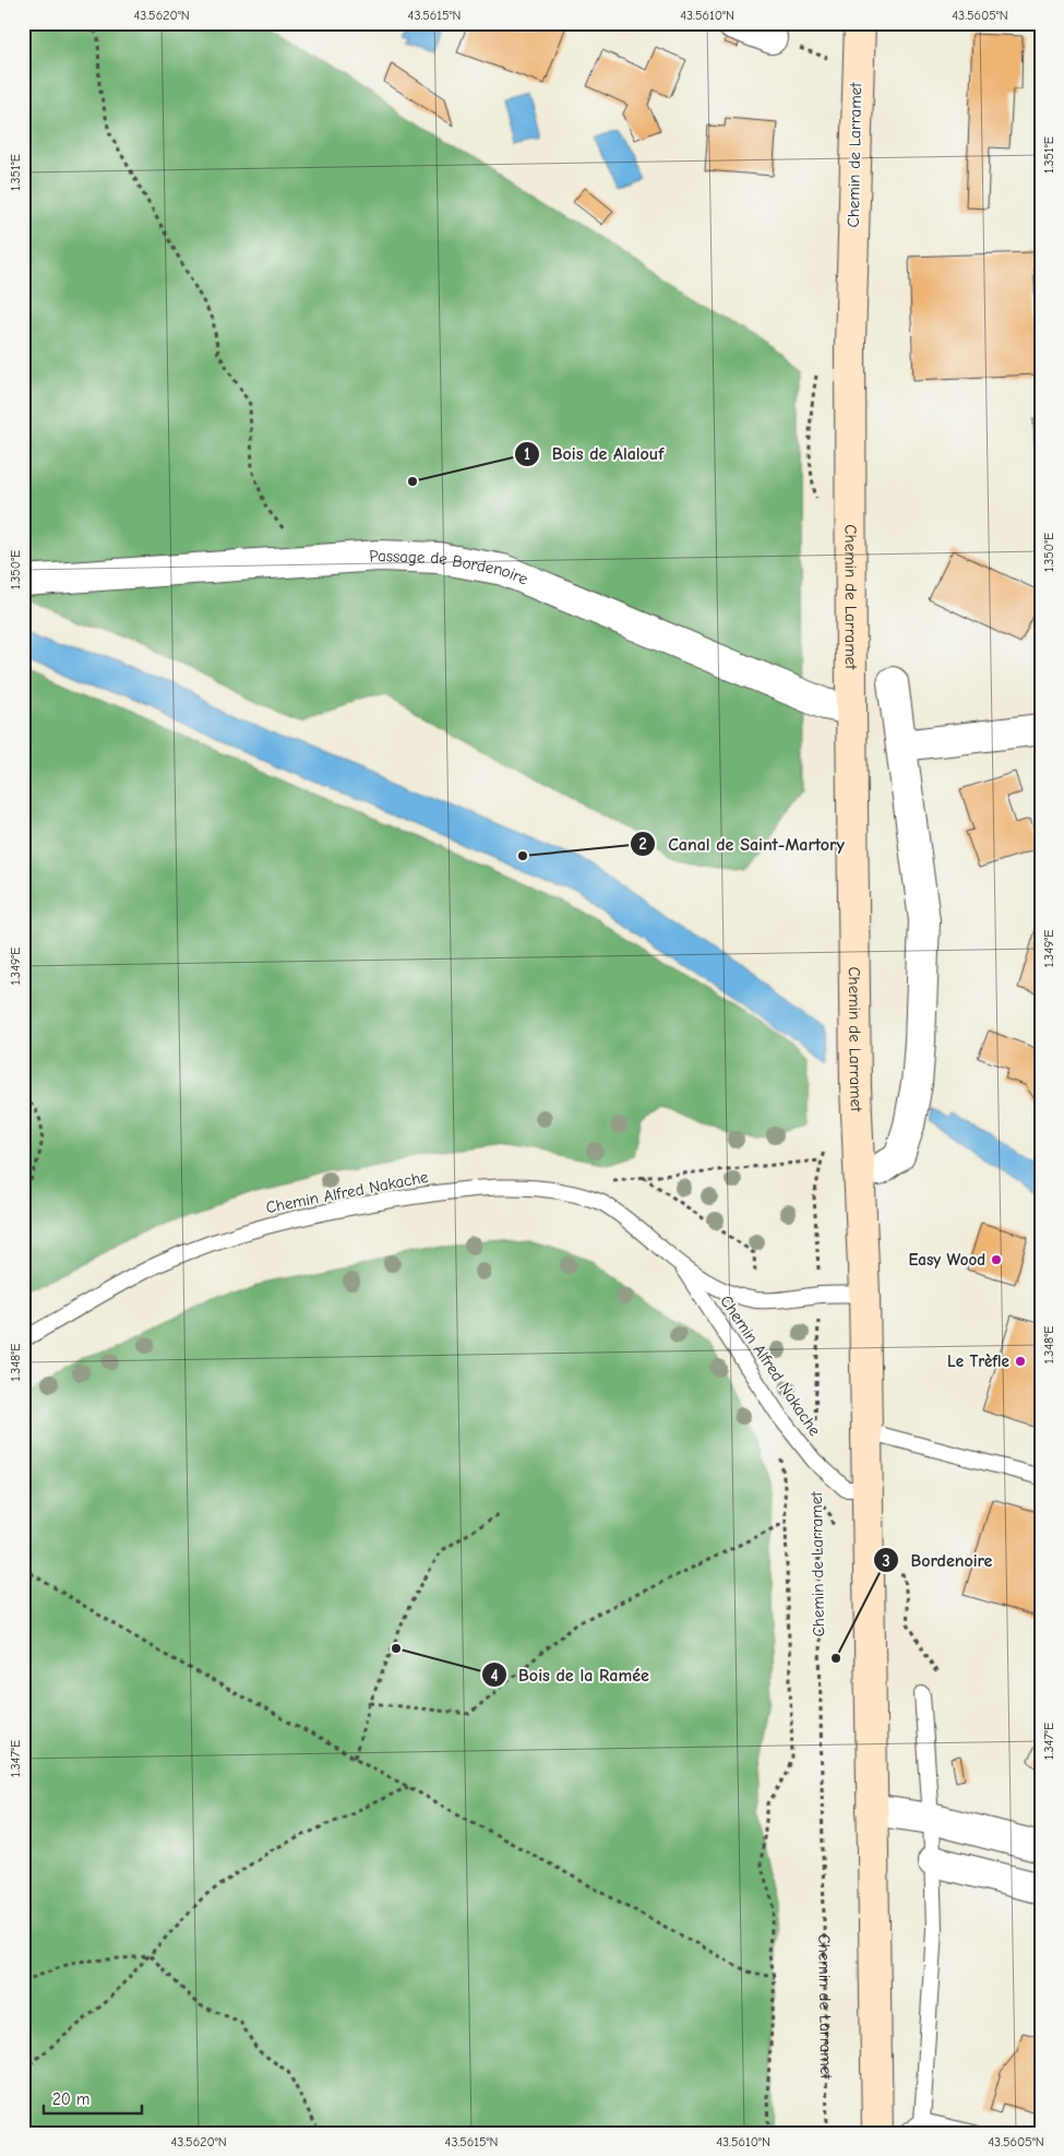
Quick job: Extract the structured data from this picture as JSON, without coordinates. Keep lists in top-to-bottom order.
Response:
{
  "streets": {
    "main road": ["Chemin de Larramet"],
    "street": ["Passage de Bordenoire"],
    "lane": ["Chemin Alfred Nakache"]
  },
  "crossings": [
    ["Chemin de Larramet", "Passage de Bordenoire"],
    ["Chemin de Larramet", "Chemin Alfred Nakache"]
  ],
  "places": [
    "Bois de Alalouf",
    "Canal de Saint-Martory",
    "Easy Wood",
    "Le Trèfle",
    "Bois de la Ramée",
    "Bordenoire"
  ],
  "scale_bar": "20 m",
  "coordinates": [
    "43.5620°N",
    "43.5615°N",
    "43.5610°N",
    "43.5605°N",
    "1.351°E",
    "1.350°E",
    "1.349°E",
    "1.348°E",
    "1.347°E"
  ]
}
